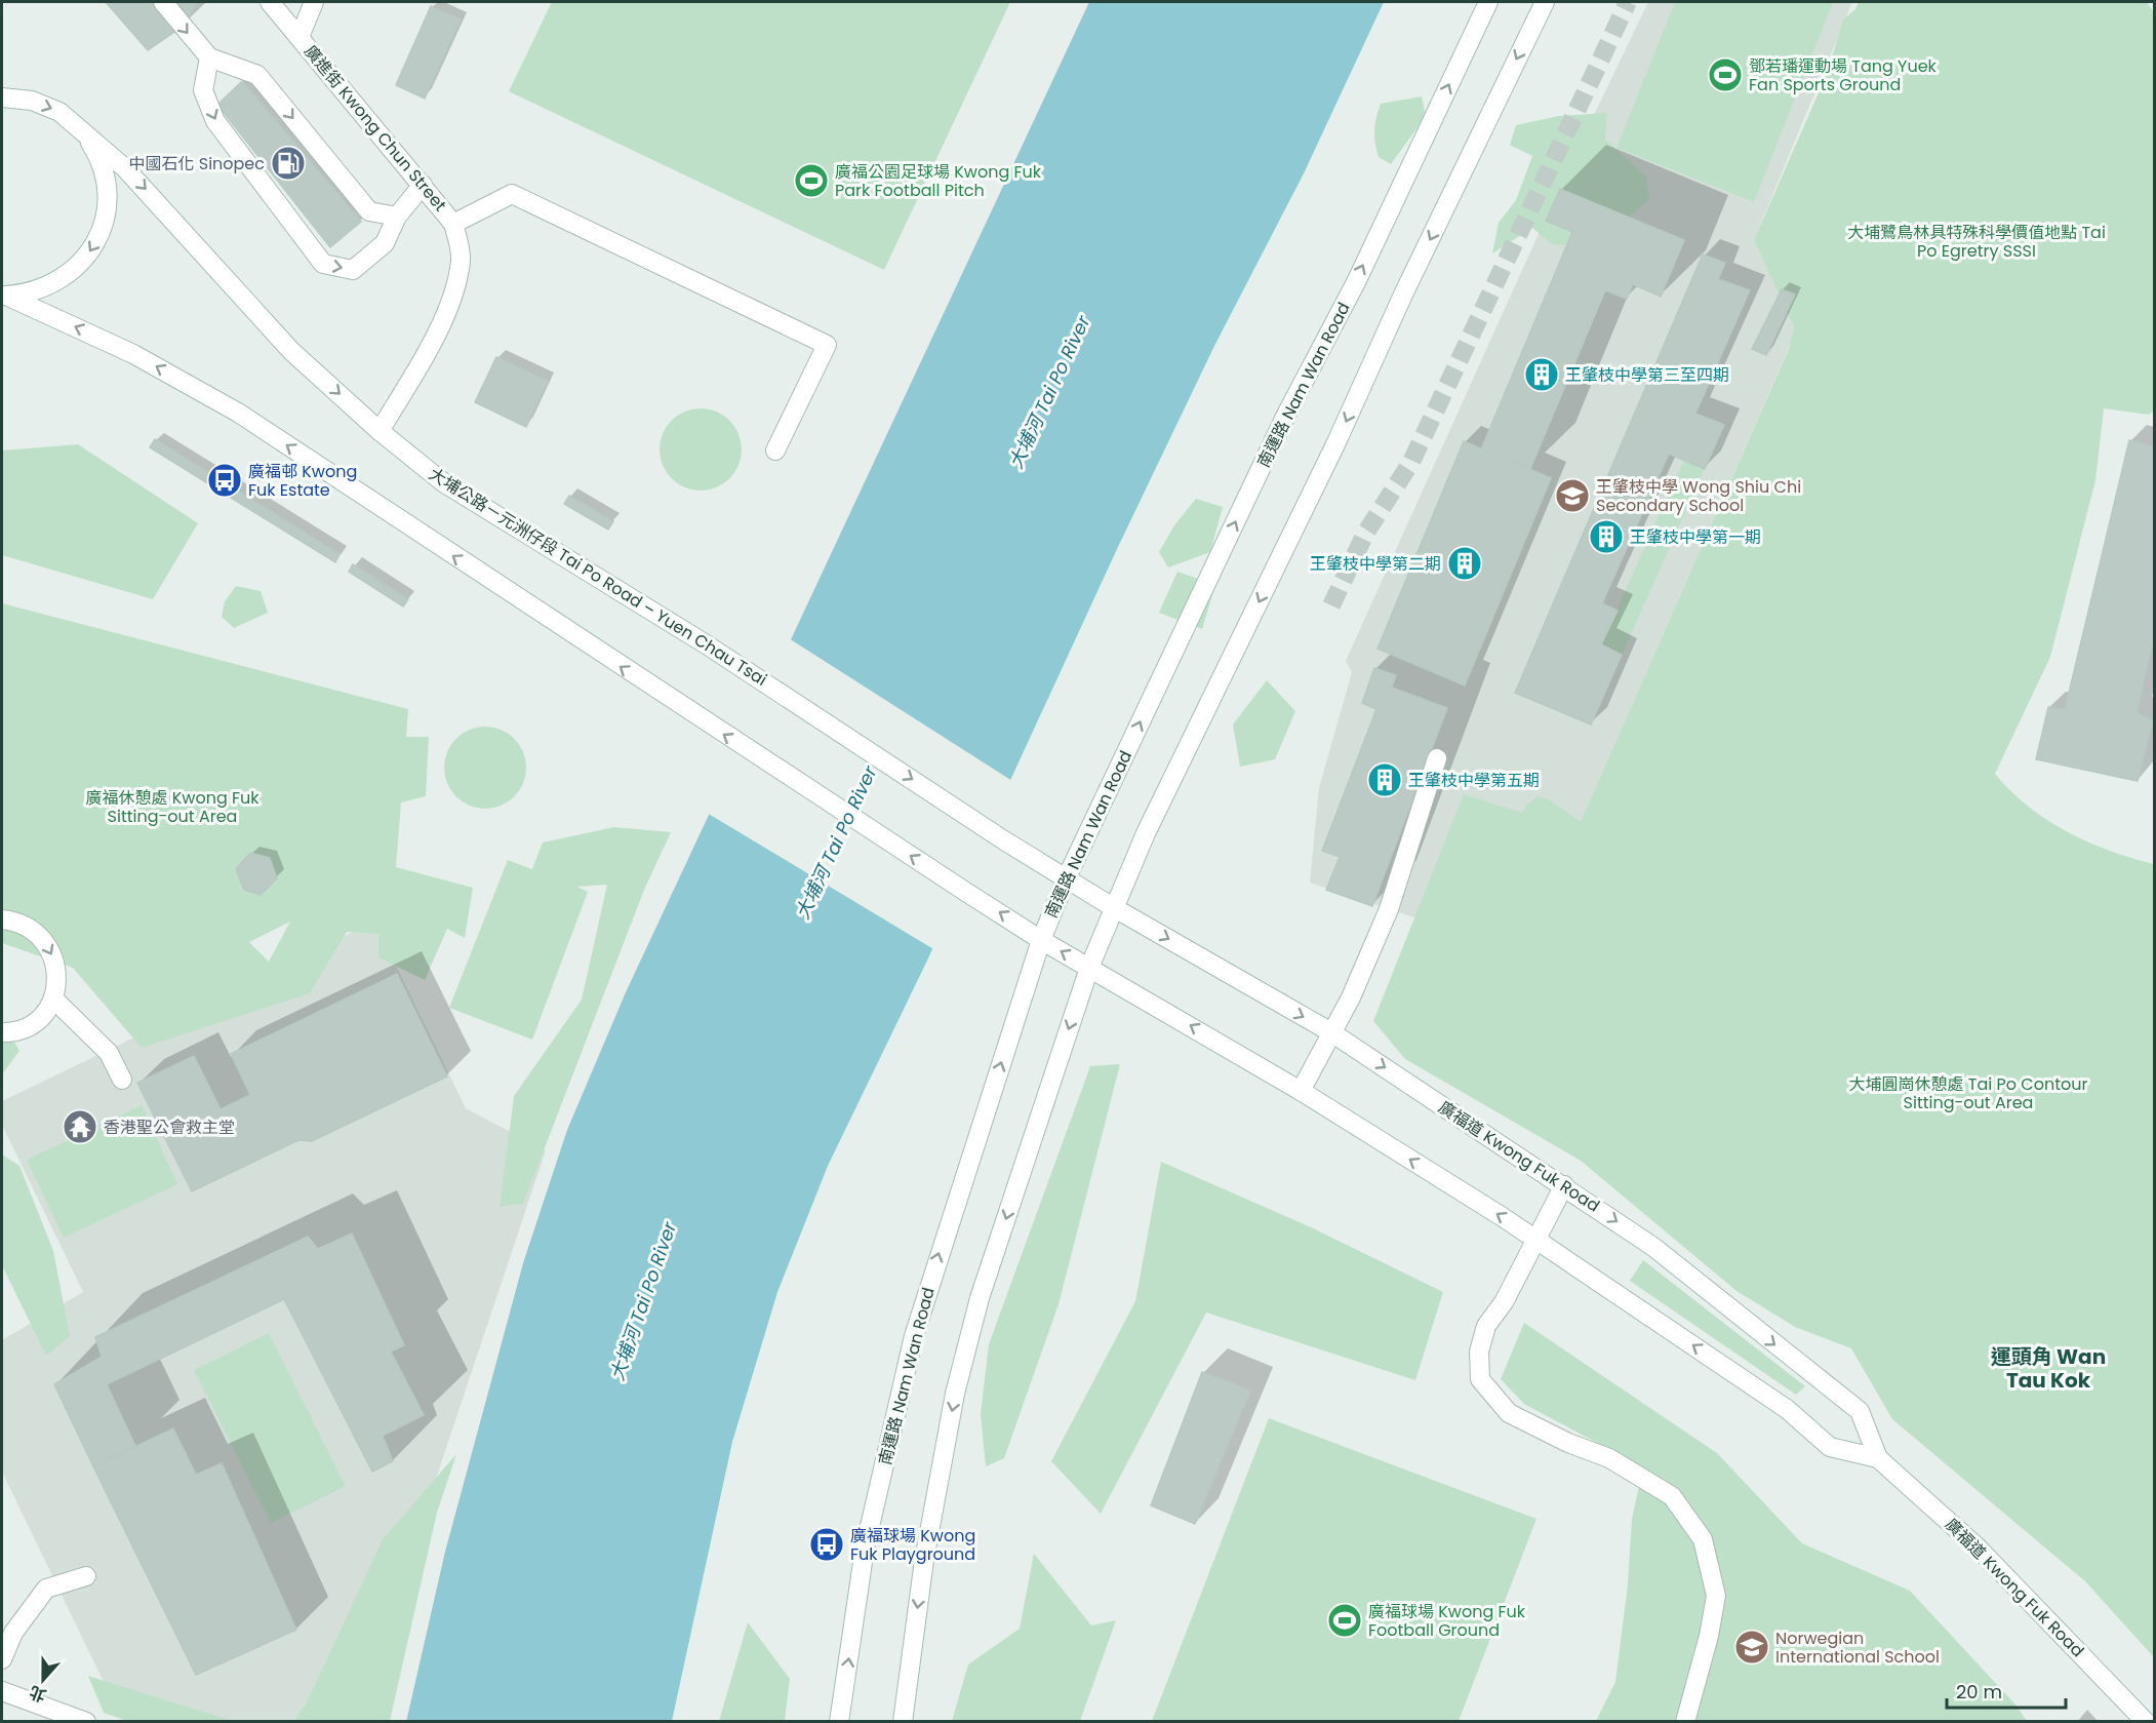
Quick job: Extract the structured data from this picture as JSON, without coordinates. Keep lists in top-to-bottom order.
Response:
{
  "streets": {
    "main road": [
      "廣進街 Kwong Chun Street",
      "南運路 Nam Wan Road",
      "大埔公路－元洲仔段 Tai Po Road – Yuen Chau Tsai",
      "廣福道 Kwong Fuk Road"
    ]
  },
  "crossings": [
    ["廣進街 Kwong Chun Street", "大埔公路－元洲仔段 Tai Po Road – Yuen Chau Tsai"],
    ["南運路 Nam Wan Road", "大埔公路－元洲仔段 Tai Po Road – Yuen Chau Tsai"],
    ["大埔公路－元洲仔段 Tai Po Road – Yuen Chau Tsai", "廣福道 Kwong Fuk Road"]
  ],
  "districts": ["運頭角 Wan Tau Kok"],
  "water": ["大埔河 Tai Po River"],
  "parks": ["大埔鷺鳥林具特殊科學價值地點 Tai Po Egretry SSSI", "廣福休憩處 Kwong Fuk Sitting-out Area", "大埔圓崗休憩處 Tai Po Contour Sitting-out Area"],
  "places": {
    "sports": ["鄧若璠運動場 Tang Yuek Fan Sports Ground", "廣福公園足球場 Kwong Fuk Park Football Pitch", "廣福球場 Kwong Fuk Football Ground"],
    "fuel station": ["中國石化 Sinopec"],
    "building": [
      "王肇枝中學第三至四期",
      "王肇枝中學第一期",
      "王肇枝中學第二期",
      "王肇枝中學第五期"
    ],
    "bus stop": ["廣福邨 Kwong Fuk Estate", "廣福球場 Kwong Fuk Playground"],
    "school or university": ["王肇枝中學 Wong Shiu Chi Secondary School", "Norwegian International School"],
    "temple": ["香港聖公會救主堂"]
  },
  "scale_bar": "20 m",
  "north": "bottom"
}
